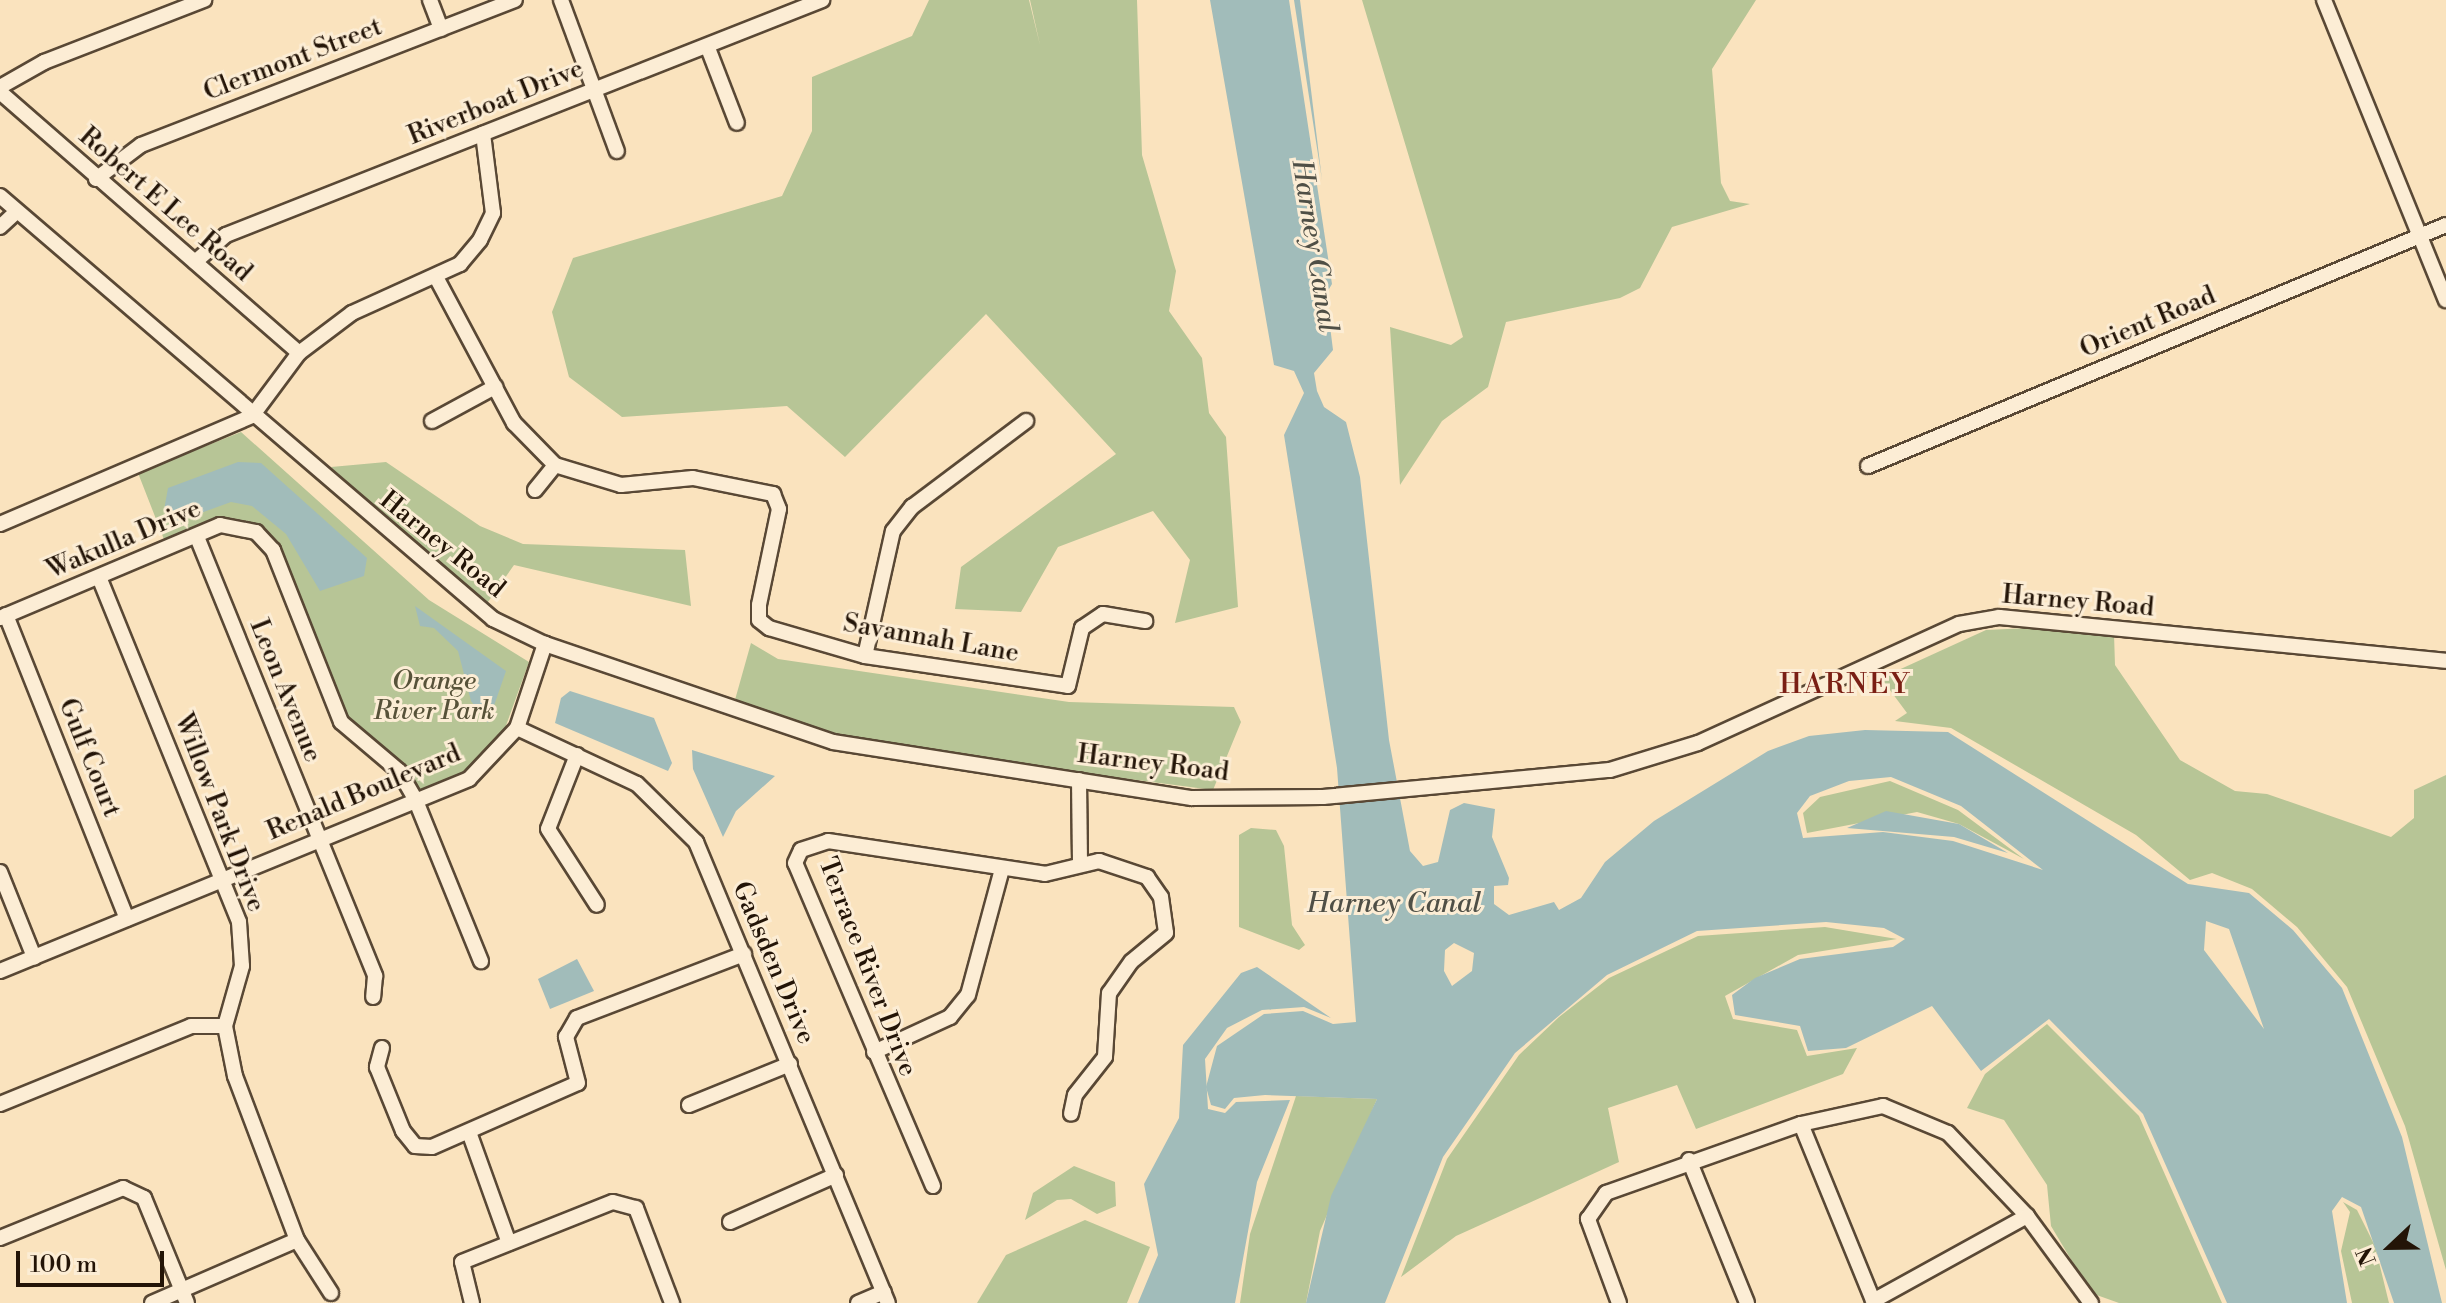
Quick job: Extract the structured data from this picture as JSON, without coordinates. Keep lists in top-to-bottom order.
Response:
{
  "streets": {
    "street": [
      "Clermont Street",
      "Riverboat Drive",
      "Robert E Lee Road",
      "Orient Road",
      "Wakulla Drive",
      "Harney Road",
      "Savannah Lane",
      "Leon Avenue",
      "Gulf Court",
      "Renald Boulevard",
      "Willow Park Drive",
      "Gadsden Drive",
      "Terrace River Drive"
    ]
  },
  "crossings": [
    ["Clermont Street", "Robert E Lee Road"],
    ["Riverboat Drive", "Robert E Lee Road"],
    ["Wakulla Drive", "Leon Avenue"],
    ["Wakulla Drive", "Gulf Court"],
    ["Wakulla Drive", "Renald Boulevard"],
    ["Wakulla Drive", "Willow Park Drive"],
    ["Harney Road", "Renald Boulevard"],
    ["Leon Avenue", "Renald Boulevard"],
    ["Gulf Court", "Renald Boulevard"],
    ["Renald Boulevard", "Willow Park Drive"],
    ["Renald Boulevard", "Gadsden Drive"]
  ],
  "districts": ["HARNEY"],
  "water": ["Harney Canal"],
  "parks": ["Orange River Park"],
  "scale_bar": "100 m",
  "north": "left"
}
